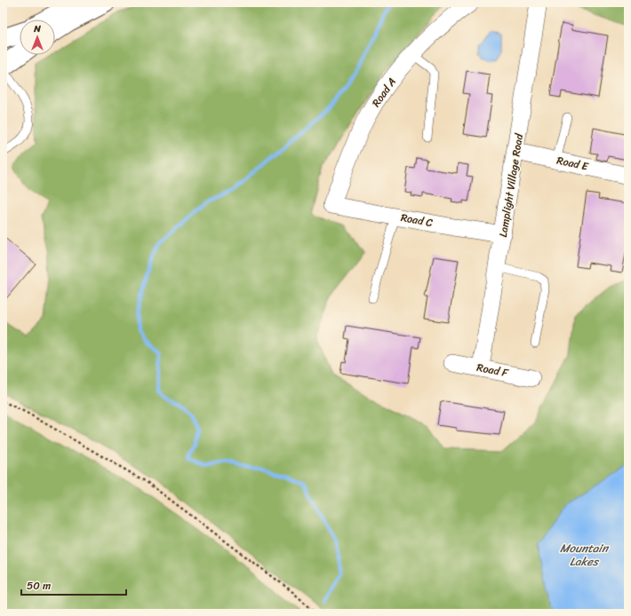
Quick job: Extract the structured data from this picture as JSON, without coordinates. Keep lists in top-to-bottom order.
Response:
{
  "streets": {
    "street": [
      "Road A",
      "Road E",
      "Lamplight Village Road",
      "Road C",
      "Road F"
    ]
  },
  "crossings": [
    ["Road A", "Road C"],
    ["Road E", "Lamplight Village Road"],
    ["Lamplight Village Road", "Road C"],
    ["Lamplight Village Road", "Road F"]
  ],
  "water": ["Mountain Lakes"],
  "scale_bar": "50 m",
  "north": "top"
}
